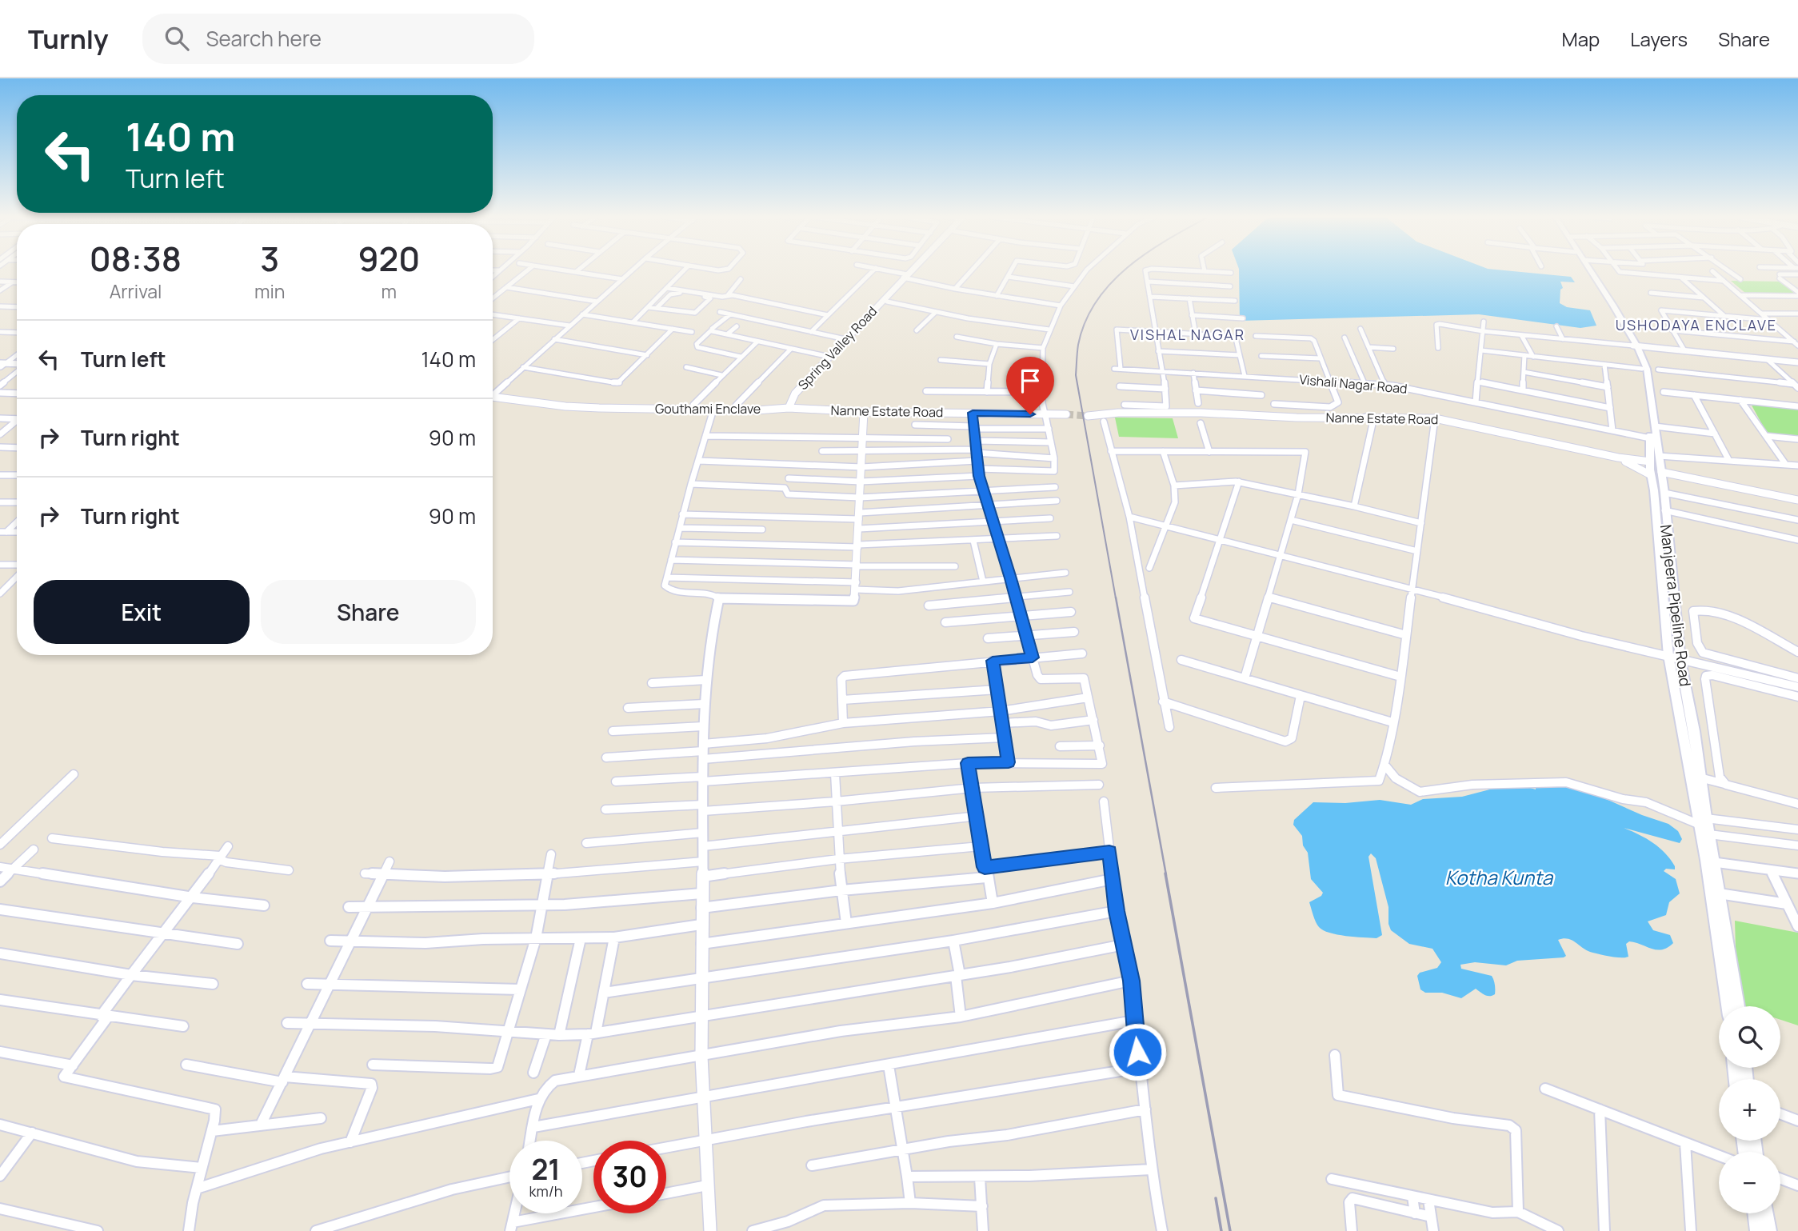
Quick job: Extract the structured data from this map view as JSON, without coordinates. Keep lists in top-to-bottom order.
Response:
{
  "streets": {
    "main road": ["Manjeera Pipeline Road"],
    "street": [
      "Spring Valley Road",
      "Vishali Nagar Road",
      "Gouthami Enclave",
      "Nanne Estate Road"
    ]
  },
  "crossings": [
    ["Vishali Nagar Road", "Manjeera Pipeline Road"],
    ["Gouthami Enclave", "Nanne Estate Road"],
    ["Nanne Estate Road", "Manjeera Pipeline Road"]
  ],
  "districts": ["USHODAYA ENCLAVE", "VISHAL NAGAR"],
  "water": ["Kotha Kunta"],
  "page": {
    "header": "Turnly",
    "search": "Search here",
    "nav": ["Map", "Layers", "Share"],
    "turn": ["140 m", "Turn left"],
    "eta": [
      "08:38",
      "Arrival",
      "3",
      "min",
      "920",
      "m"
    ],
    "list": [
      {
        "name": "Turn left",
        "value": "140 m"
      },
      {
        "name": "Turn right",
        "value": "90 m"
      },
      {
        "name": "Turn right",
        "value": "90 m"
      }
    ],
    "buttons": ["Exit", "Share"],
    "map_buttons": ["+", "−"],
    "speed": "21 km/h",
    "limit": "30"
  }
}
